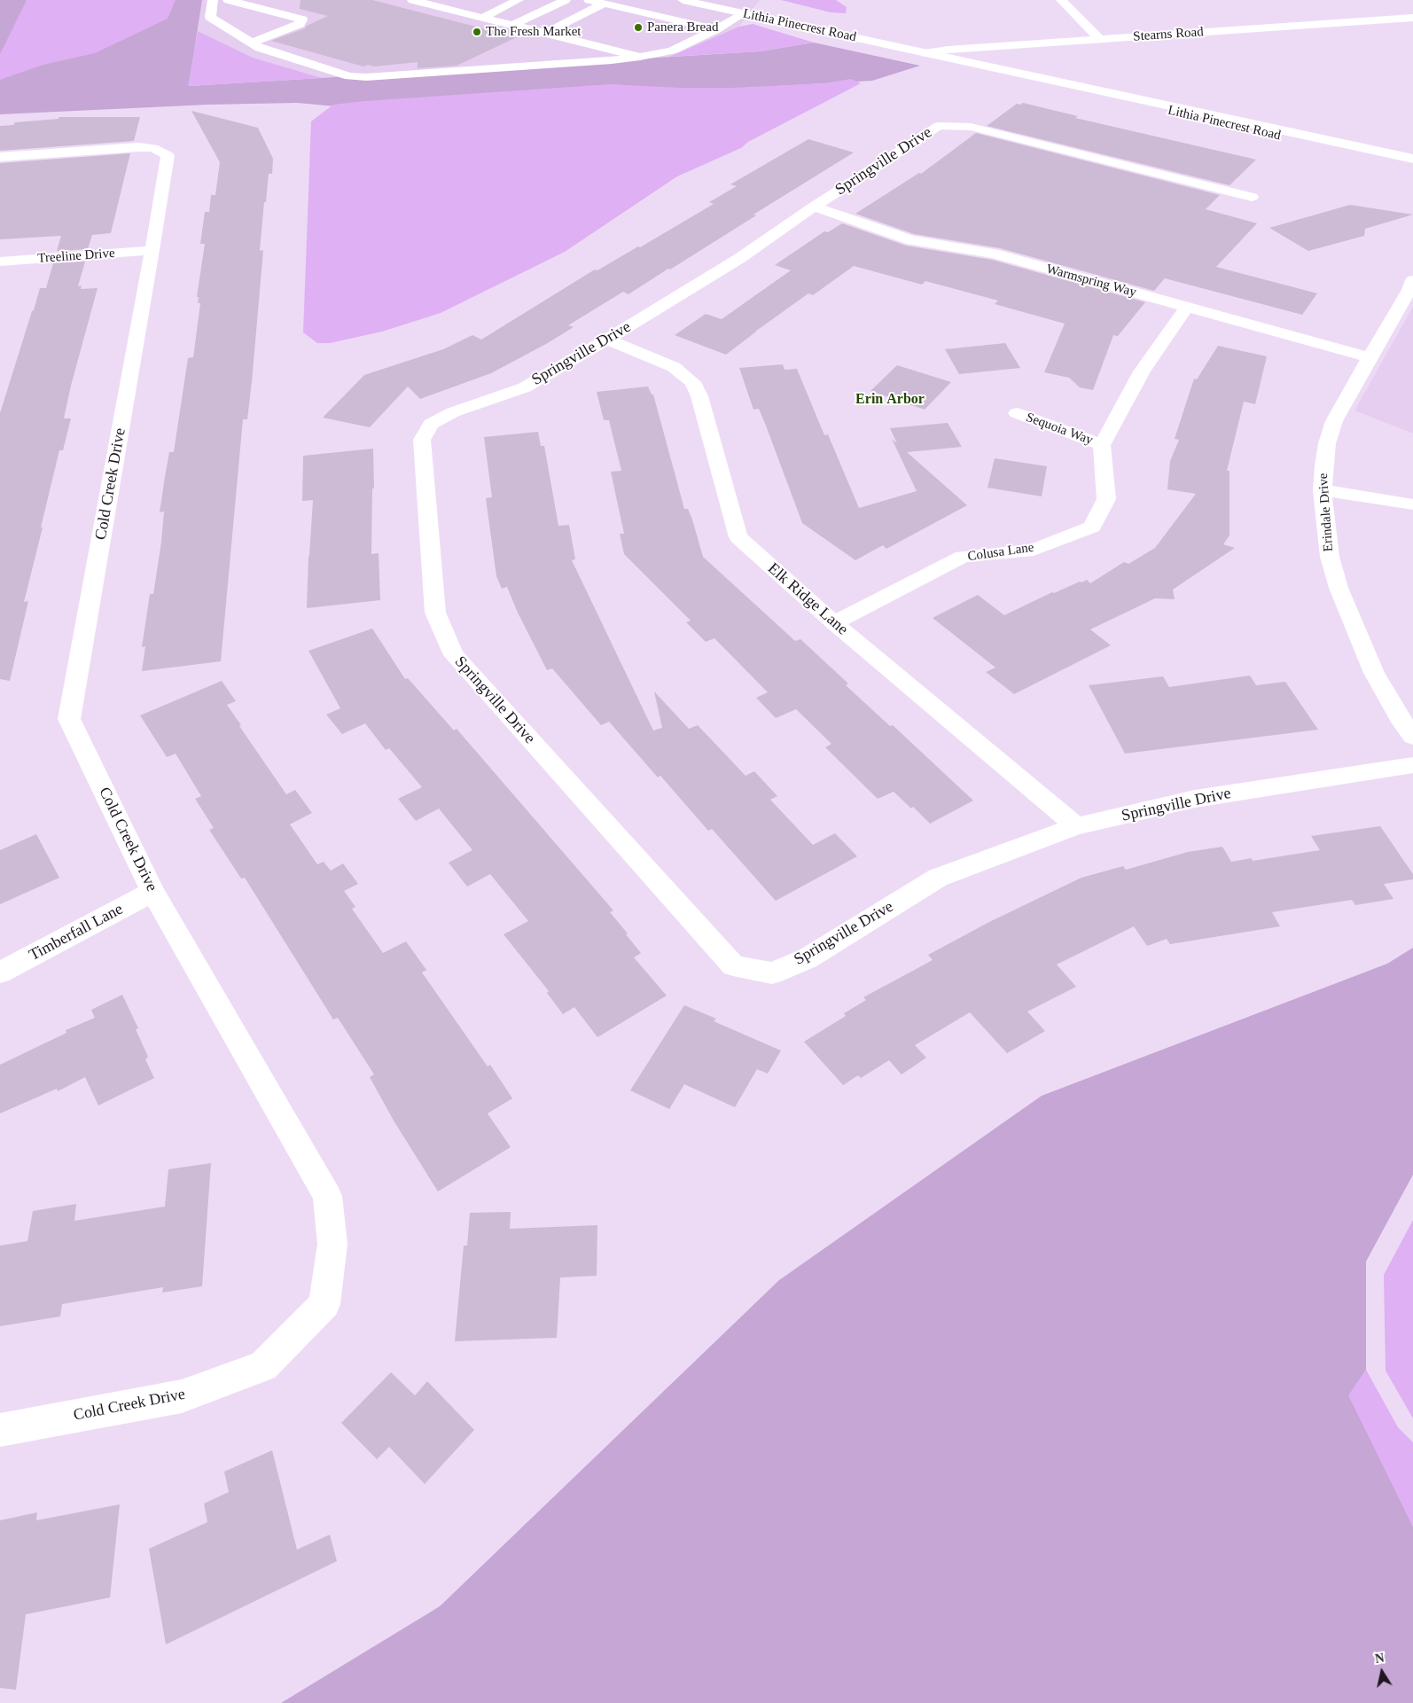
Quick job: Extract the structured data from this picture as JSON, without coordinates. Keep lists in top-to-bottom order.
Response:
{
  "streets": {
    "street": [
      "Lithia Pinecrest Road",
      "Stearns Road",
      "Springville Drive",
      "Treeline Drive",
      "Warmspring Way",
      "Sequoia Way",
      "Cold Creek Drive",
      "Erindale Drive",
      "Colusa Lane",
      "Elk Ridge Lane",
      "Timberfall Lane"
    ]
  },
  "crossings": [
    ["Lithia Pinecrest Road", "Stearns Road"],
    ["Springville Drive", "Warmspring Way"],
    ["Springville Drive", "Elk Ridge Lane"],
    ["Treeline Drive", "Cold Creek Drive"],
    ["Warmspring Way", "Erindale Drive"],
    ["Sequoia Way", "Colusa Lane"],
    ["Cold Creek Drive", "Timberfall Lane"],
    ["Colusa Lane", "Elk Ridge Lane"]
  ],
  "districts": ["Erin Arbor"],
  "places": ["Panera Bread", "The Fresh Market"],
  "north": "top"
}
